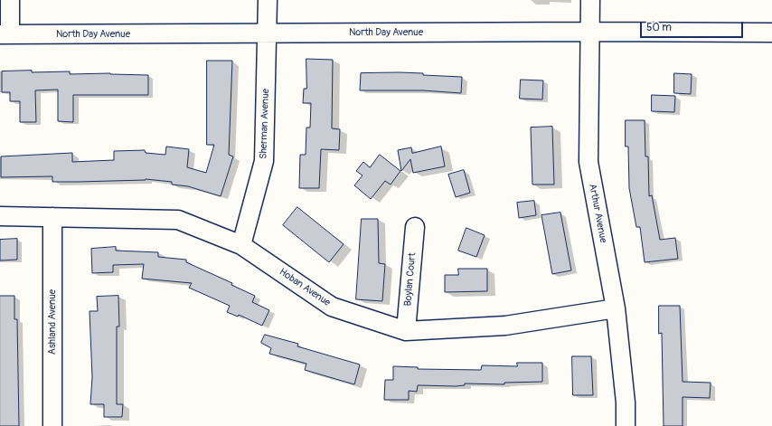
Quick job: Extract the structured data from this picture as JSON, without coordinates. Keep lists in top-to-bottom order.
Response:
{
  "streets": {
    "street": [
      "North Day Avenue",
      "Sherman Avenue",
      "Arthur Avenue",
      "Boylan Court",
      "Hoban Avenue",
      "Ashland Avenue"
    ]
  },
  "crossings": [
    ["North Day Avenue", "Sherman Avenue"],
    ["North Day Avenue", "Arthur Avenue"],
    ["Sherman Avenue", "Hoban Avenue"],
    ["Arthur Avenue", "Hoban Avenue"],
    ["Boylan Court", "Hoban Avenue"],
    ["Hoban Avenue", "Ashland Avenue"]
  ],
  "scale_bar": "50 m"
}
